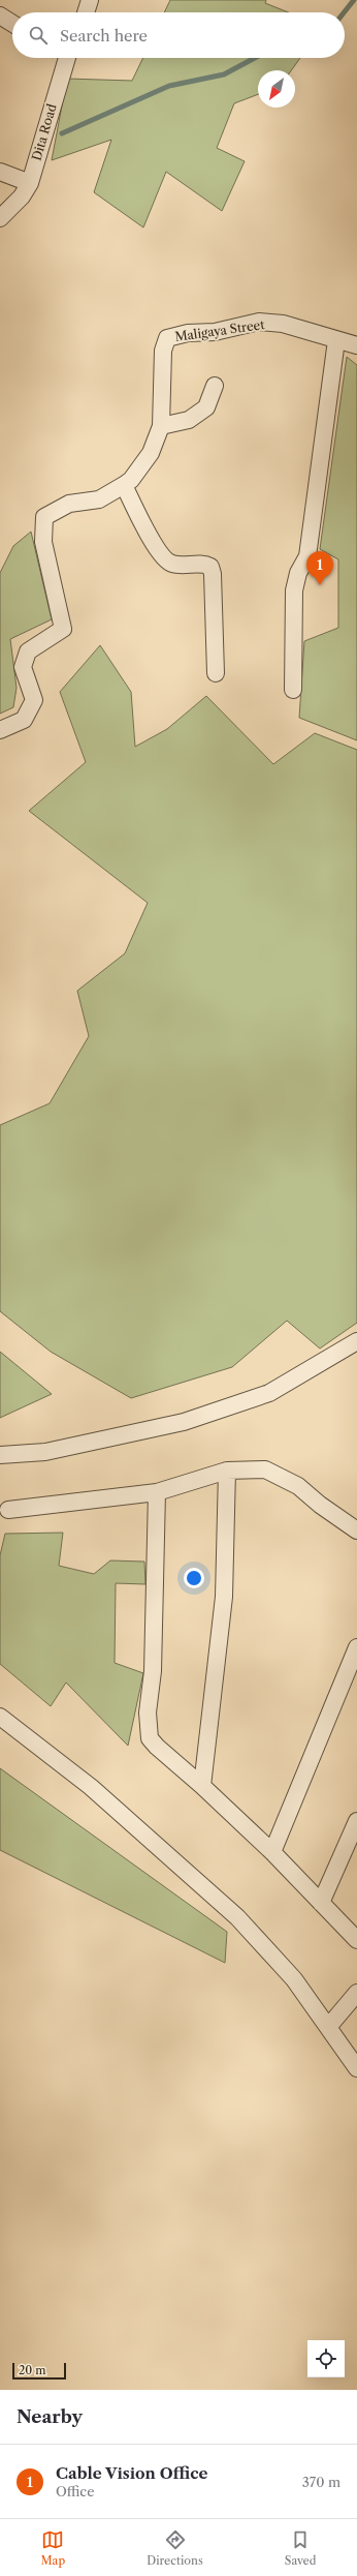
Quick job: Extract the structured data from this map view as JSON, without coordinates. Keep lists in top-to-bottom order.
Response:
{
  "streets": {
    "street": ["Dita Road", "Maligaya Street"]
  },
  "scale_bar": "20 m",
  "north": "bottom left",
  "page": {
    "search": "Search here",
    "pins": "1",
    "scale": "20 m",
    "heading": "Nearby",
    "list": [
      {
        "mark": "1",
        "name": "Cable Vision Office",
        "note": "Office",
        "value": "370 m"
      }
    ],
    "nav": ["Map", "Directions", "Saved"]
  }
}
